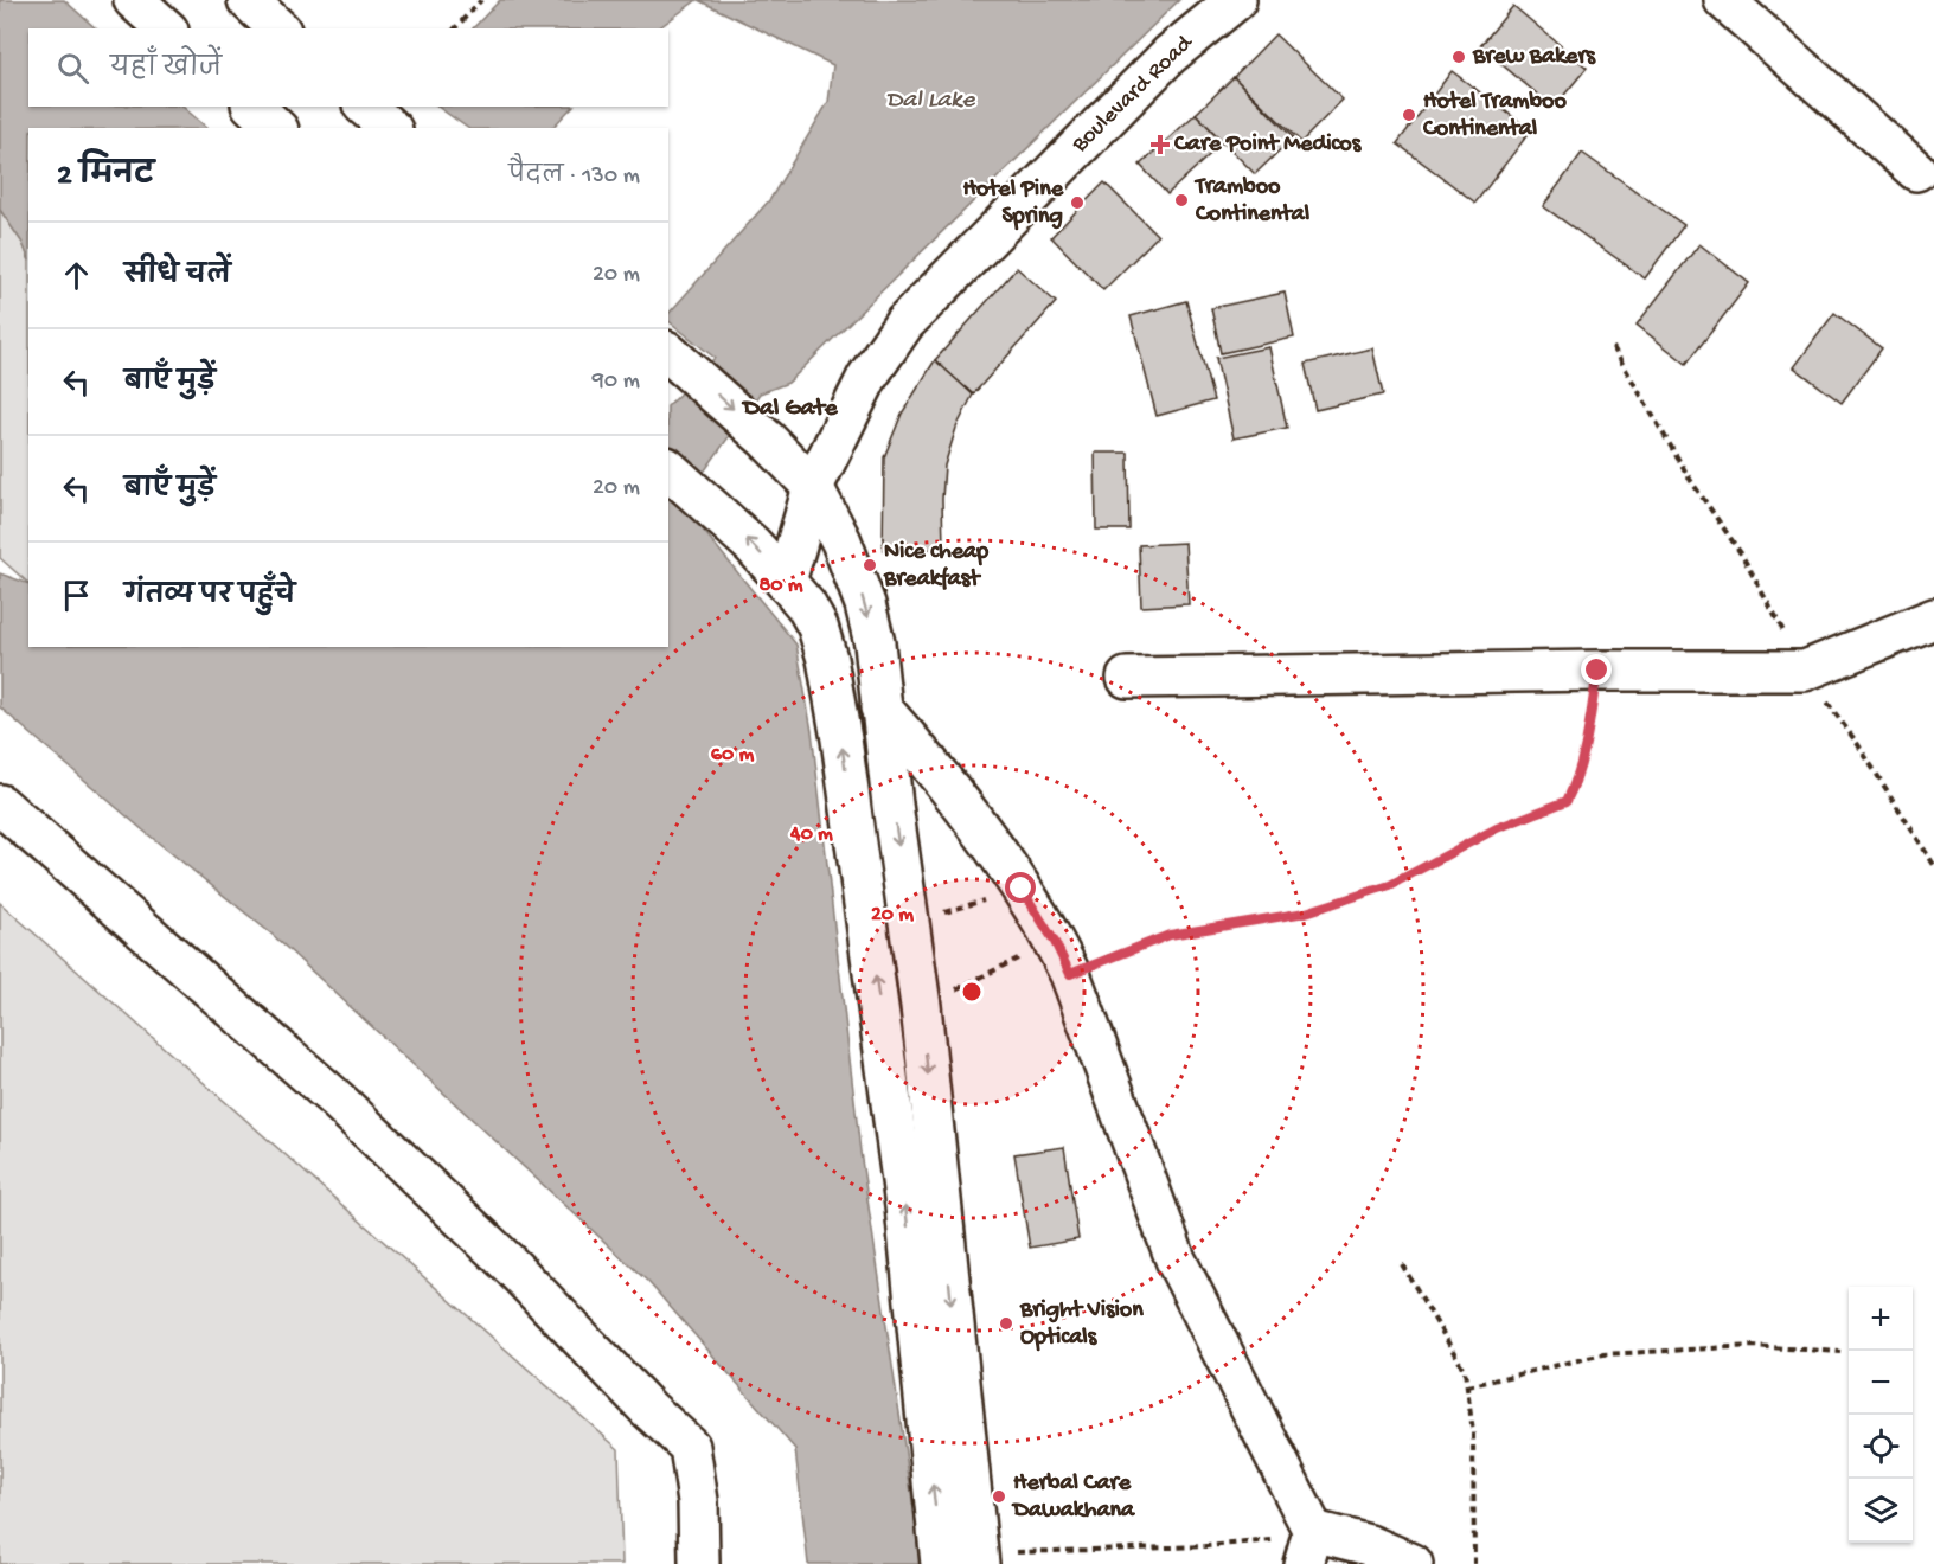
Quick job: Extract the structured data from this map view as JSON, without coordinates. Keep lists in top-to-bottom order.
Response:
{
  "streets": {
    "main road": ["Boulevard Road"]
  },
  "districts": ["Dal Gate"],
  "water": ["Dal Lake"],
  "places": {
    "other": [
      "Brew Bakers",
      "Hotel Tramboo Continental",
      "Tramboo Continental",
      "Hotel Pine Spring",
      "Nice cheap Breakfast",
      "Bright Vision Opticals",
      "Herbal Care Dawakhana"
    ],
    "health": ["Care Point Medicos"]
  },
  "page": {
    "search": "यहाँ खोजें",
    "heading": ["2 मिनट", "पैदल · 130 m"],
    "list": [
      ["सीधे चलें", "20 m"],
      ["बाएँ मुड़ें", "90 m"],
      ["बाएँ मुड़ें", "20 m"],
      "गंतव्य पर पहुँचे"
    ],
    "map_buttons": ["+", "−"]
  },
  "rings": [
    "80 m",
    "60 m",
    "40 m",
    "20 m"
  ]
}
